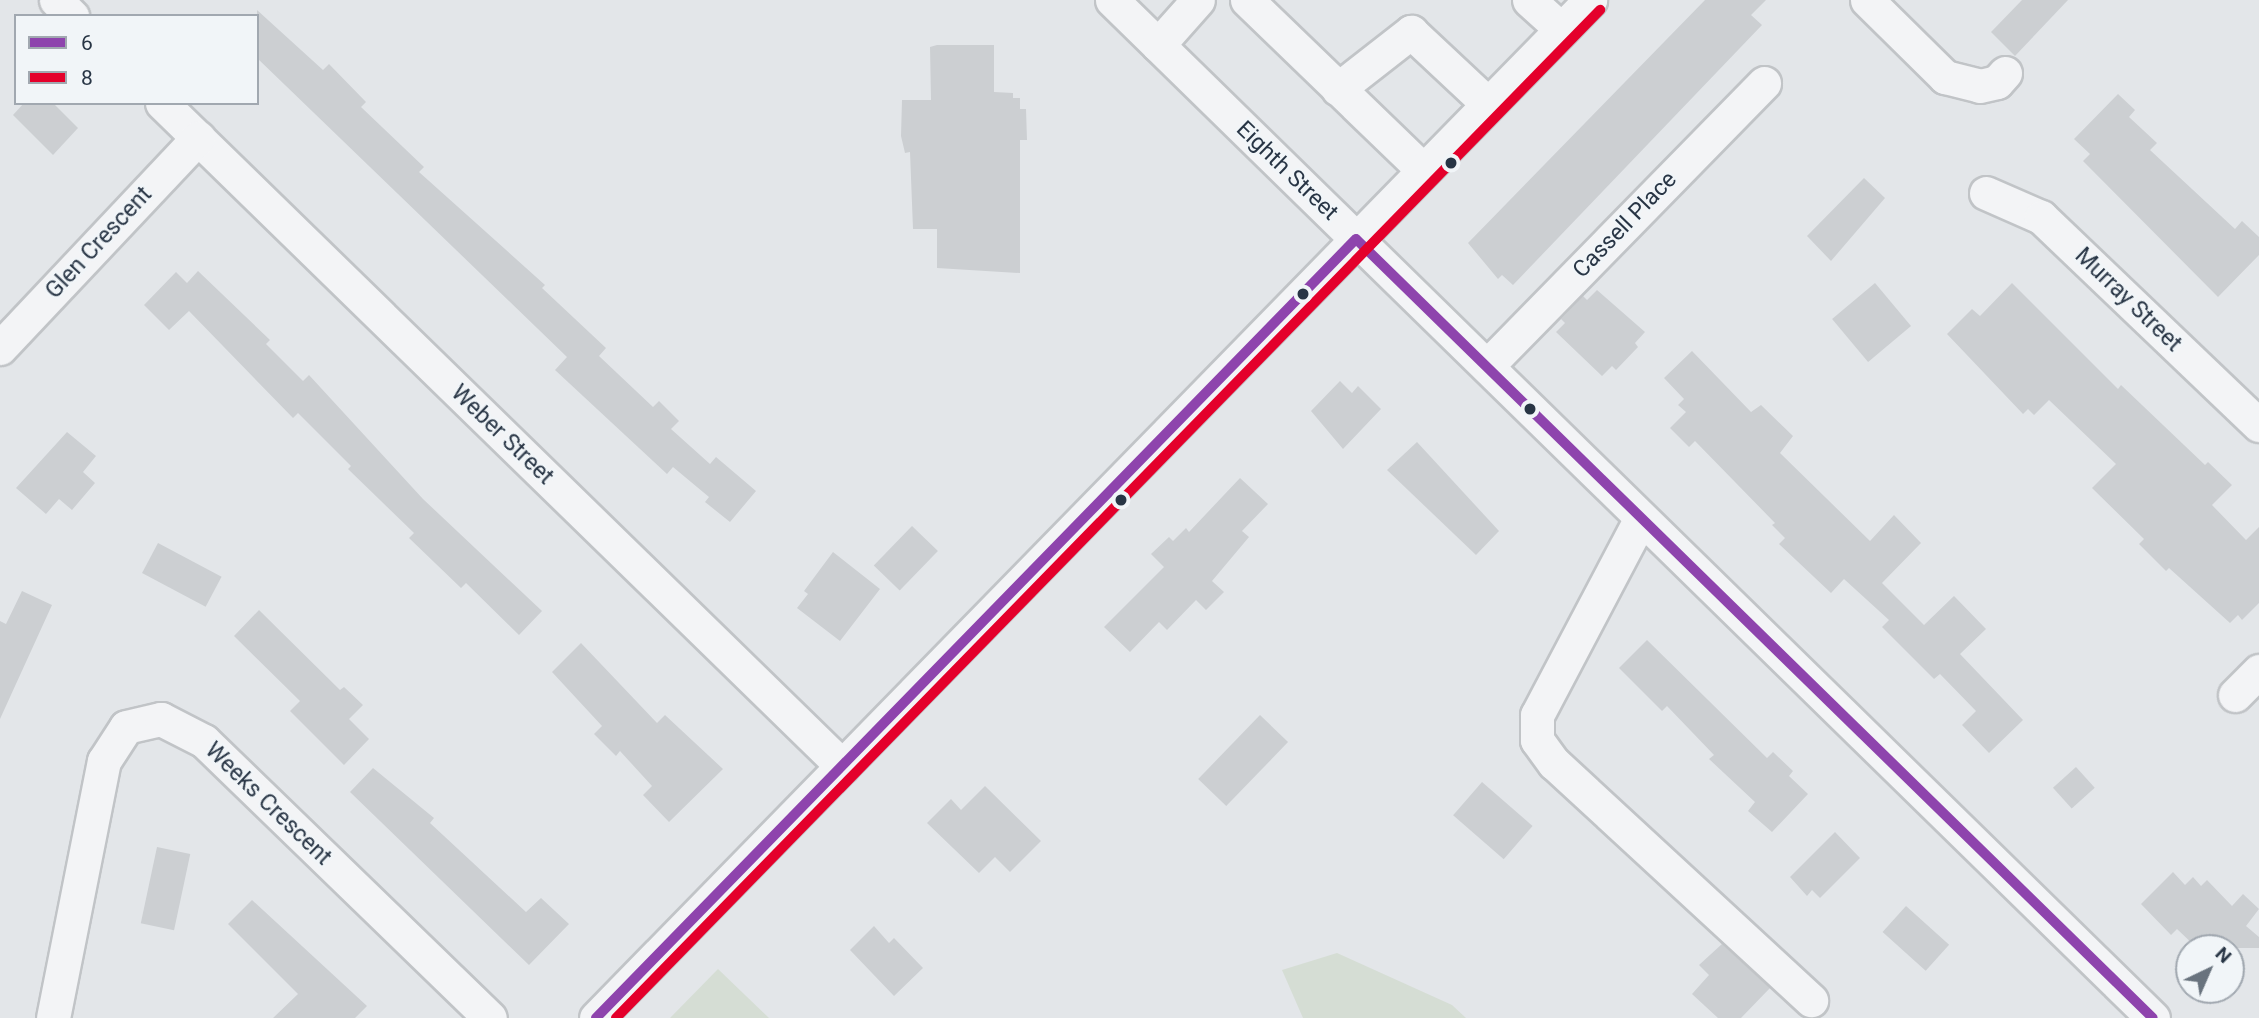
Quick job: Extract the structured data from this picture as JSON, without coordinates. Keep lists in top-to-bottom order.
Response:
{
  "streets": {
    "street": [
      "Eighth Street",
      "Cassell Place",
      "Glen Crescent",
      "Murray Street",
      "Weber Street",
      "Weeks Crescent"
    ]
  },
  "crossings": [
    ["Eighth Street", "Cassell Place"],
    ["Glen Crescent", "Weber Street"]
  ],
  "lines": ["transit line 8", "transit line 6"],
  "legend": ["6", "8"],
  "north": "top right"
}
